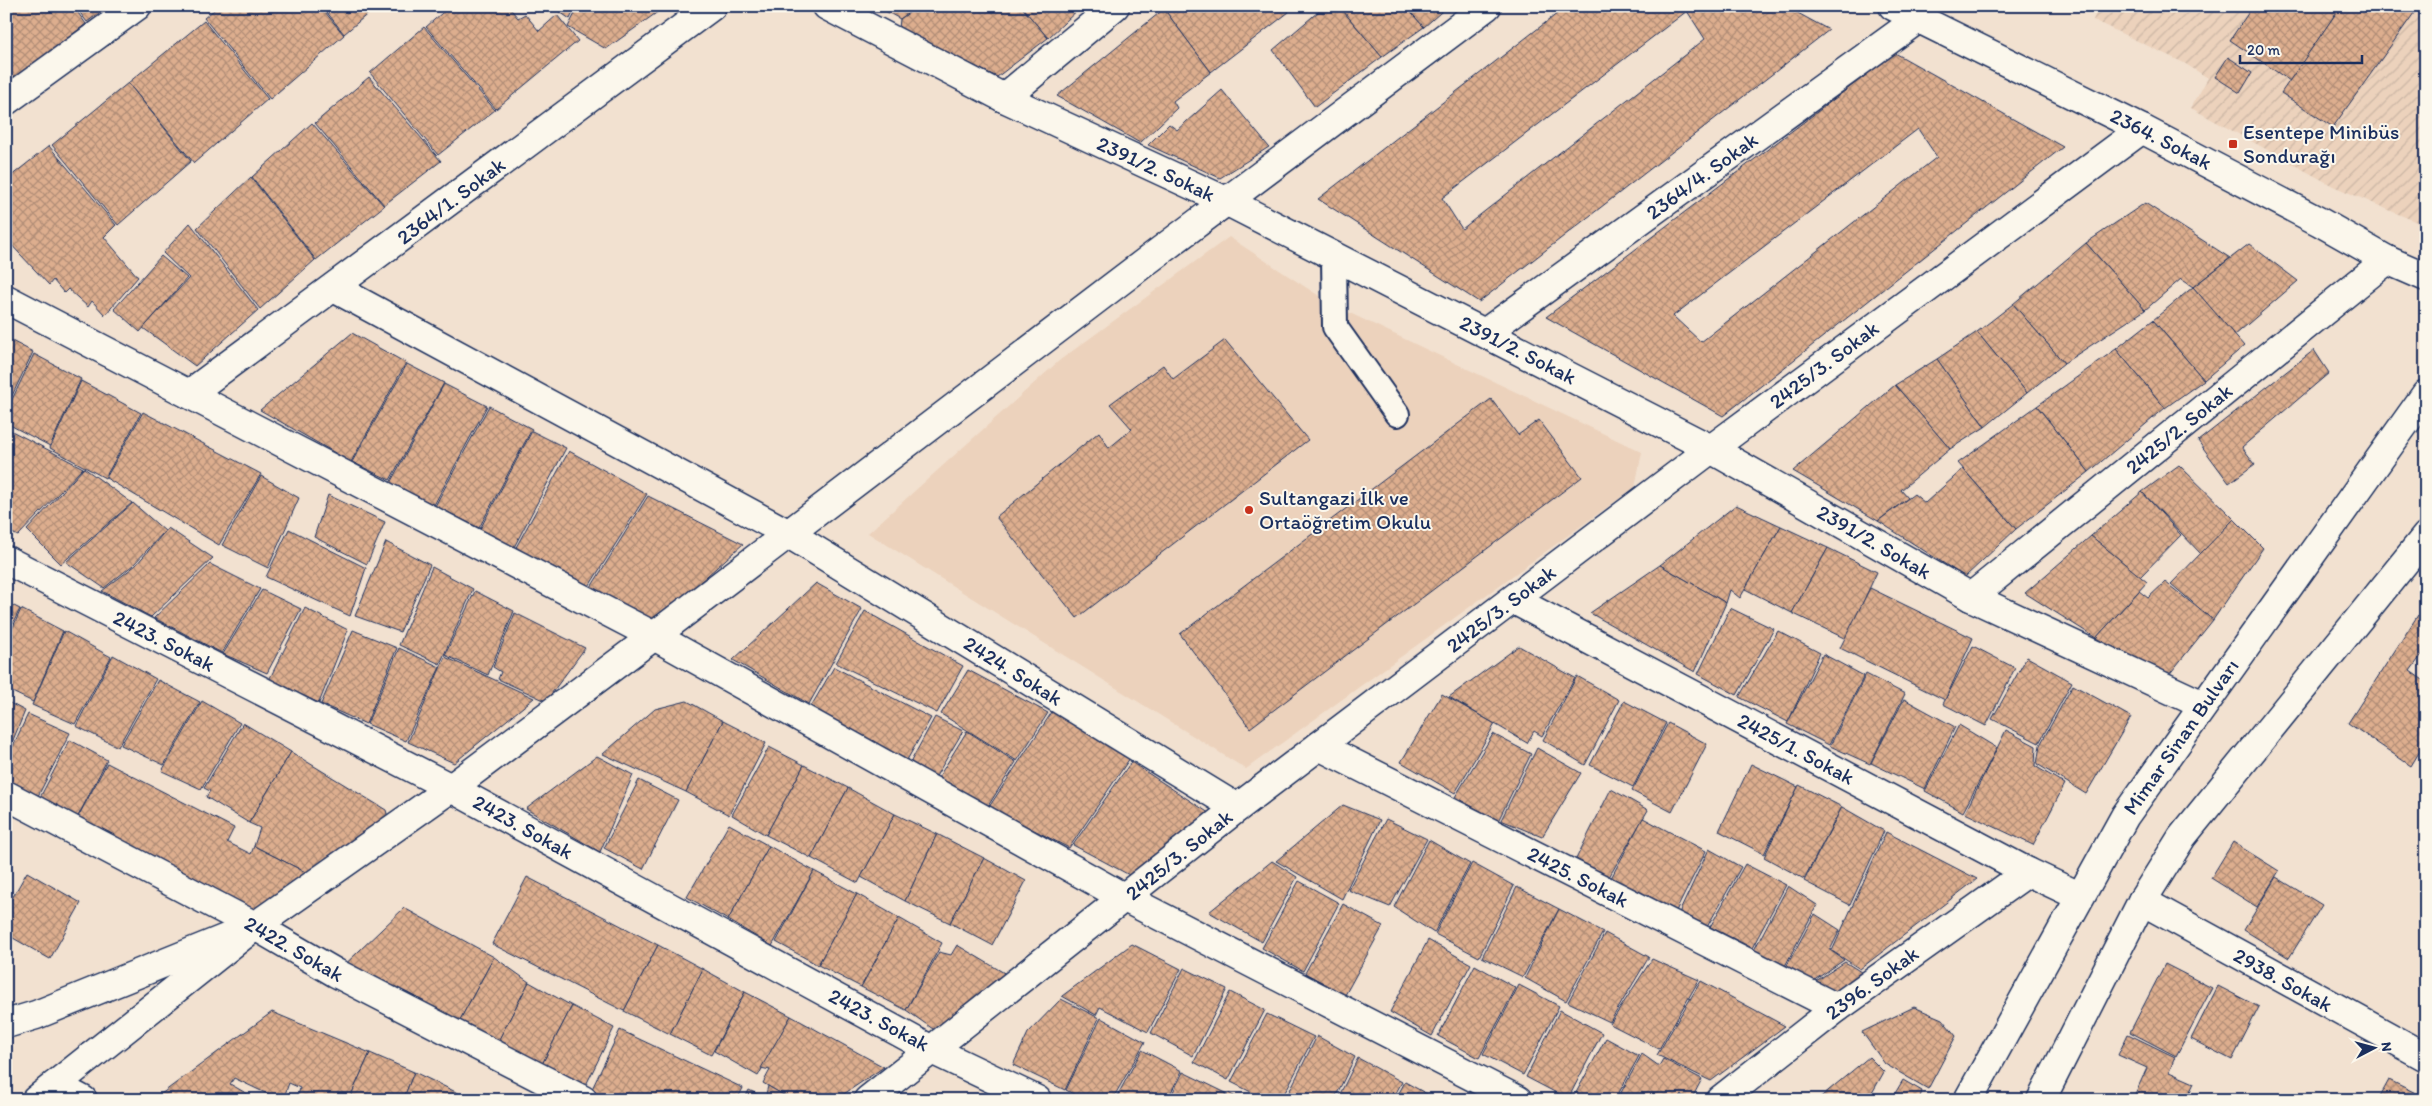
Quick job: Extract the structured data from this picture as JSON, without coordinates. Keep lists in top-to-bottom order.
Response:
{
  "streets": {
    "street": [
      "2364. Sokak",
      "2391/2. Sokak",
      "2364/4. Sokak",
      "2364/1. Sokak",
      "2425/3. Sokak",
      "2425/2. Sokak",
      "2423. Sokak",
      "2424. Sokak",
      "Mimar Sinan Bulvarı",
      "2425/1. Sokak",
      "2425. Sokak",
      "2422. Sokak",
      "2938. Sokak",
      "2396. Sokak"
    ]
  },
  "crossings": [
    ["2364. Sokak", "2364/4. Sokak"],
    ["2364. Sokak", "2425/3. Sokak"],
    ["2364. Sokak", "2425/2. Sokak"],
    ["2391/2. Sokak", "2364/4. Sokak"],
    ["2391/2. Sokak", "2425/3. Sokak"],
    ["2391/2. Sokak", "2425/2. Sokak"],
    ["2391/2. Sokak", "Mimar Sinan Bulvarı"],
    ["2364/1. Sokak", "2424. Sokak"],
    ["2425/3. Sokak", "2423. Sokak"],
    ["2425/3. Sokak", "2424. Sokak"],
    ["2425/3. Sokak", "2425/1. Sokak"],
    ["2425/3. Sokak", "2425. Sokak"],
    ["Mimar Sinan Bulvarı", "2425/1. Sokak"],
    ["2425/1. Sokak", "2396. Sokak"],
    ["2425. Sokak", "2396. Sokak"]
  ],
  "places": {
    "transit": ["Esentepe Minibüs Sondurağı"],
    "other": ["Sultangazi İlk ve Ortaöğretim Okulu"]
  },
  "scale_bar": "20 m",
  "north": "right"
}
